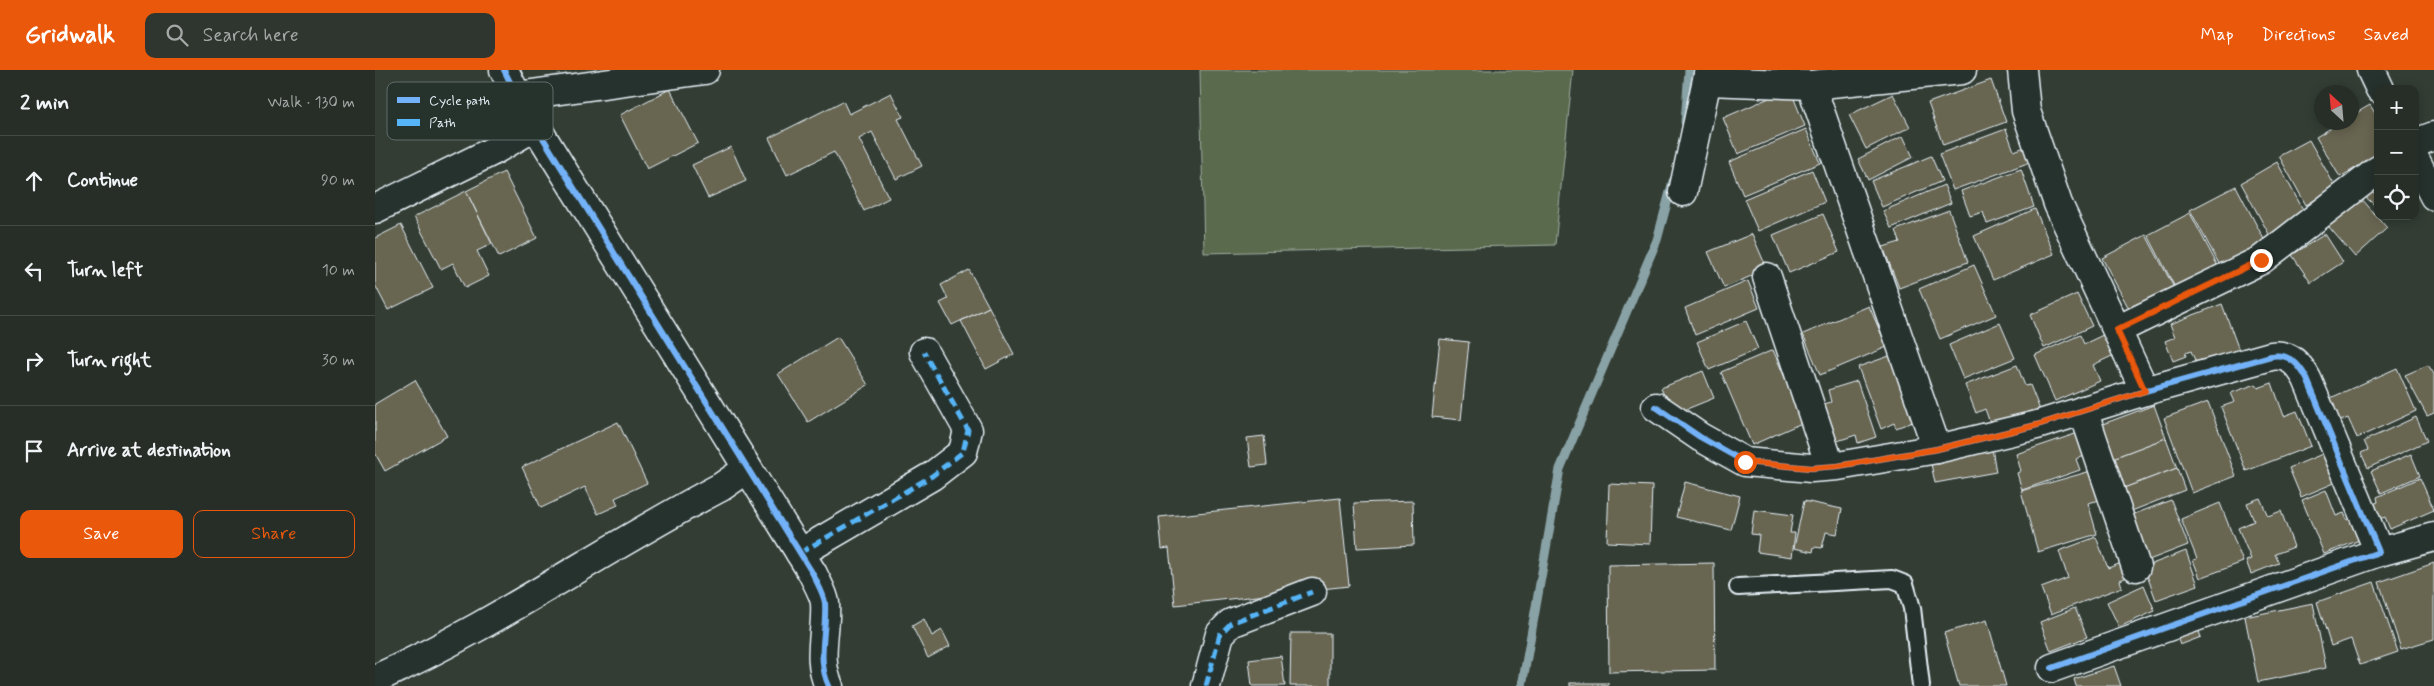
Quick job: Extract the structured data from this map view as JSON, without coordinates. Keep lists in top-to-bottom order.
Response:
{
  "legend": ["Cycle path", "Path"],
  "north": "top left",
  "page": {
    "header": "Gridwalk",
    "search": "Search here",
    "nav": ["Map", "Directions", "Saved"],
    "heading": ["2 min", "Walk · 130 m"],
    "map_buttons": ["+", "−"],
    "list": [
      ["Continue", "90 m"],
      ["Turn left", "10 m"],
      ["Turn right", "30 m"],
      "Arrive at destination"
    ],
    "buttons": ["Save", "Share"]
  }
}
